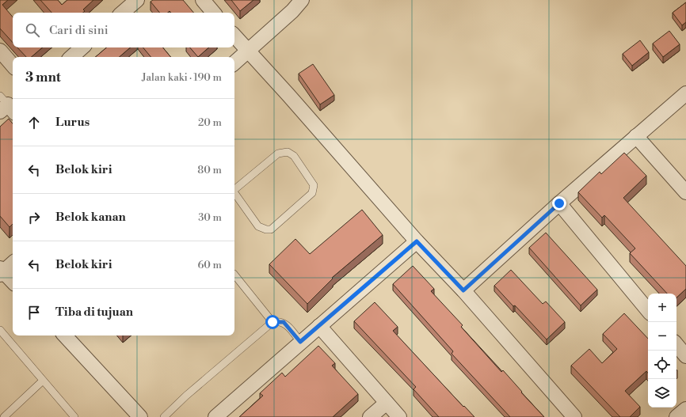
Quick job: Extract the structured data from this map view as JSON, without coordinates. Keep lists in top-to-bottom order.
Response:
{
  "page": {
    "search": "Cari di sini",
    "heading": ["3 mnt", "Jalan kaki · 190 m"],
    "list": [
      ["Lurus", "20 m"],
      ["Belok kiri", "80 m"],
      ["Belok kanan", "30 m"],
      ["Belok kiri", "60 m"],
      "Tiba di tujuan"
    ],
    "map_buttons": ["+", "−"]
  }
}
